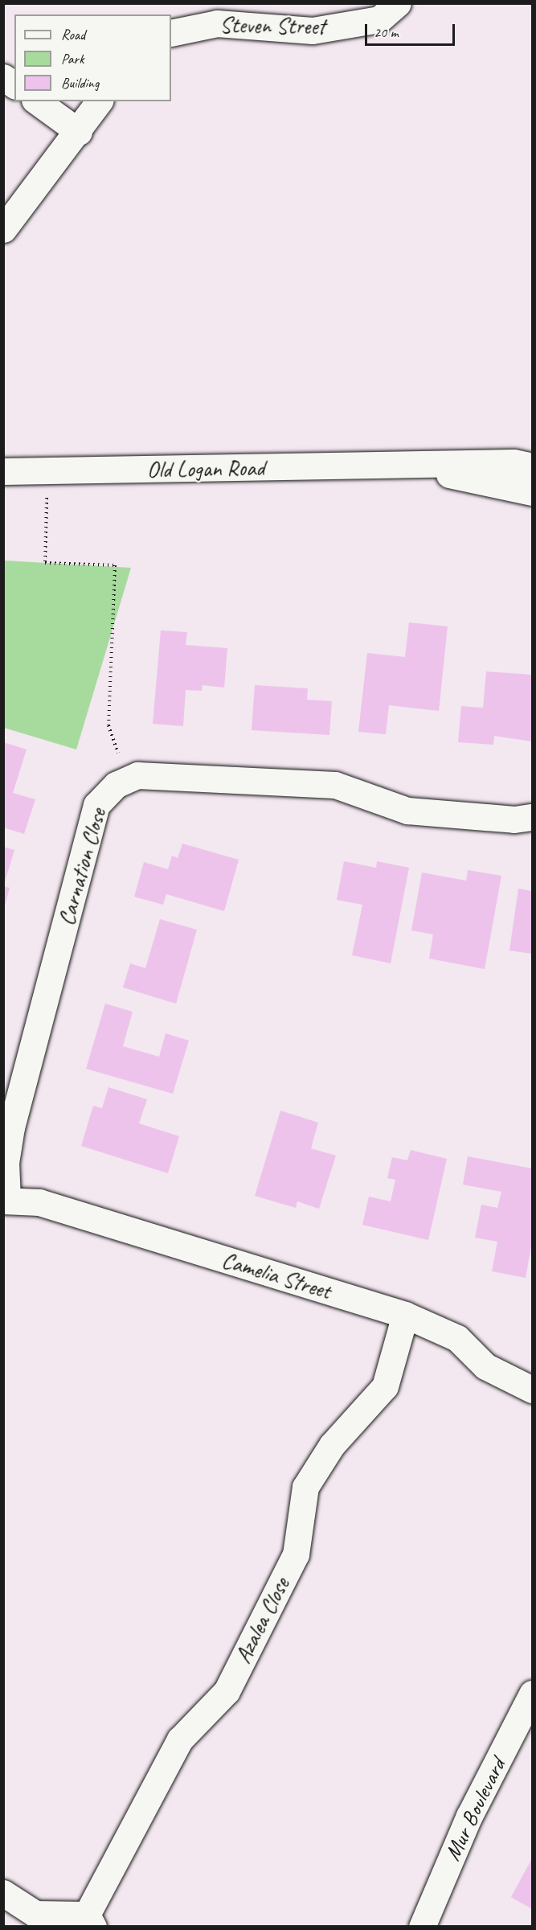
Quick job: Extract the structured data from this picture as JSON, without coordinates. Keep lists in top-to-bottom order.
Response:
{
  "streets": {
    "street": [
      "Steven Street",
      "Old Logan Road",
      "Carnation Close",
      "Camelia Street",
      "Azalea Close",
      "Mur Boulevard"
    ]
  },
  "crossings": [
    ["Carnation Close", "Camelia Street"],
    ["Camelia Street", "Azalea Close"]
  ],
  "legend": ["Road", "Park", "Building"],
  "scale_bar": "20 m"
}
